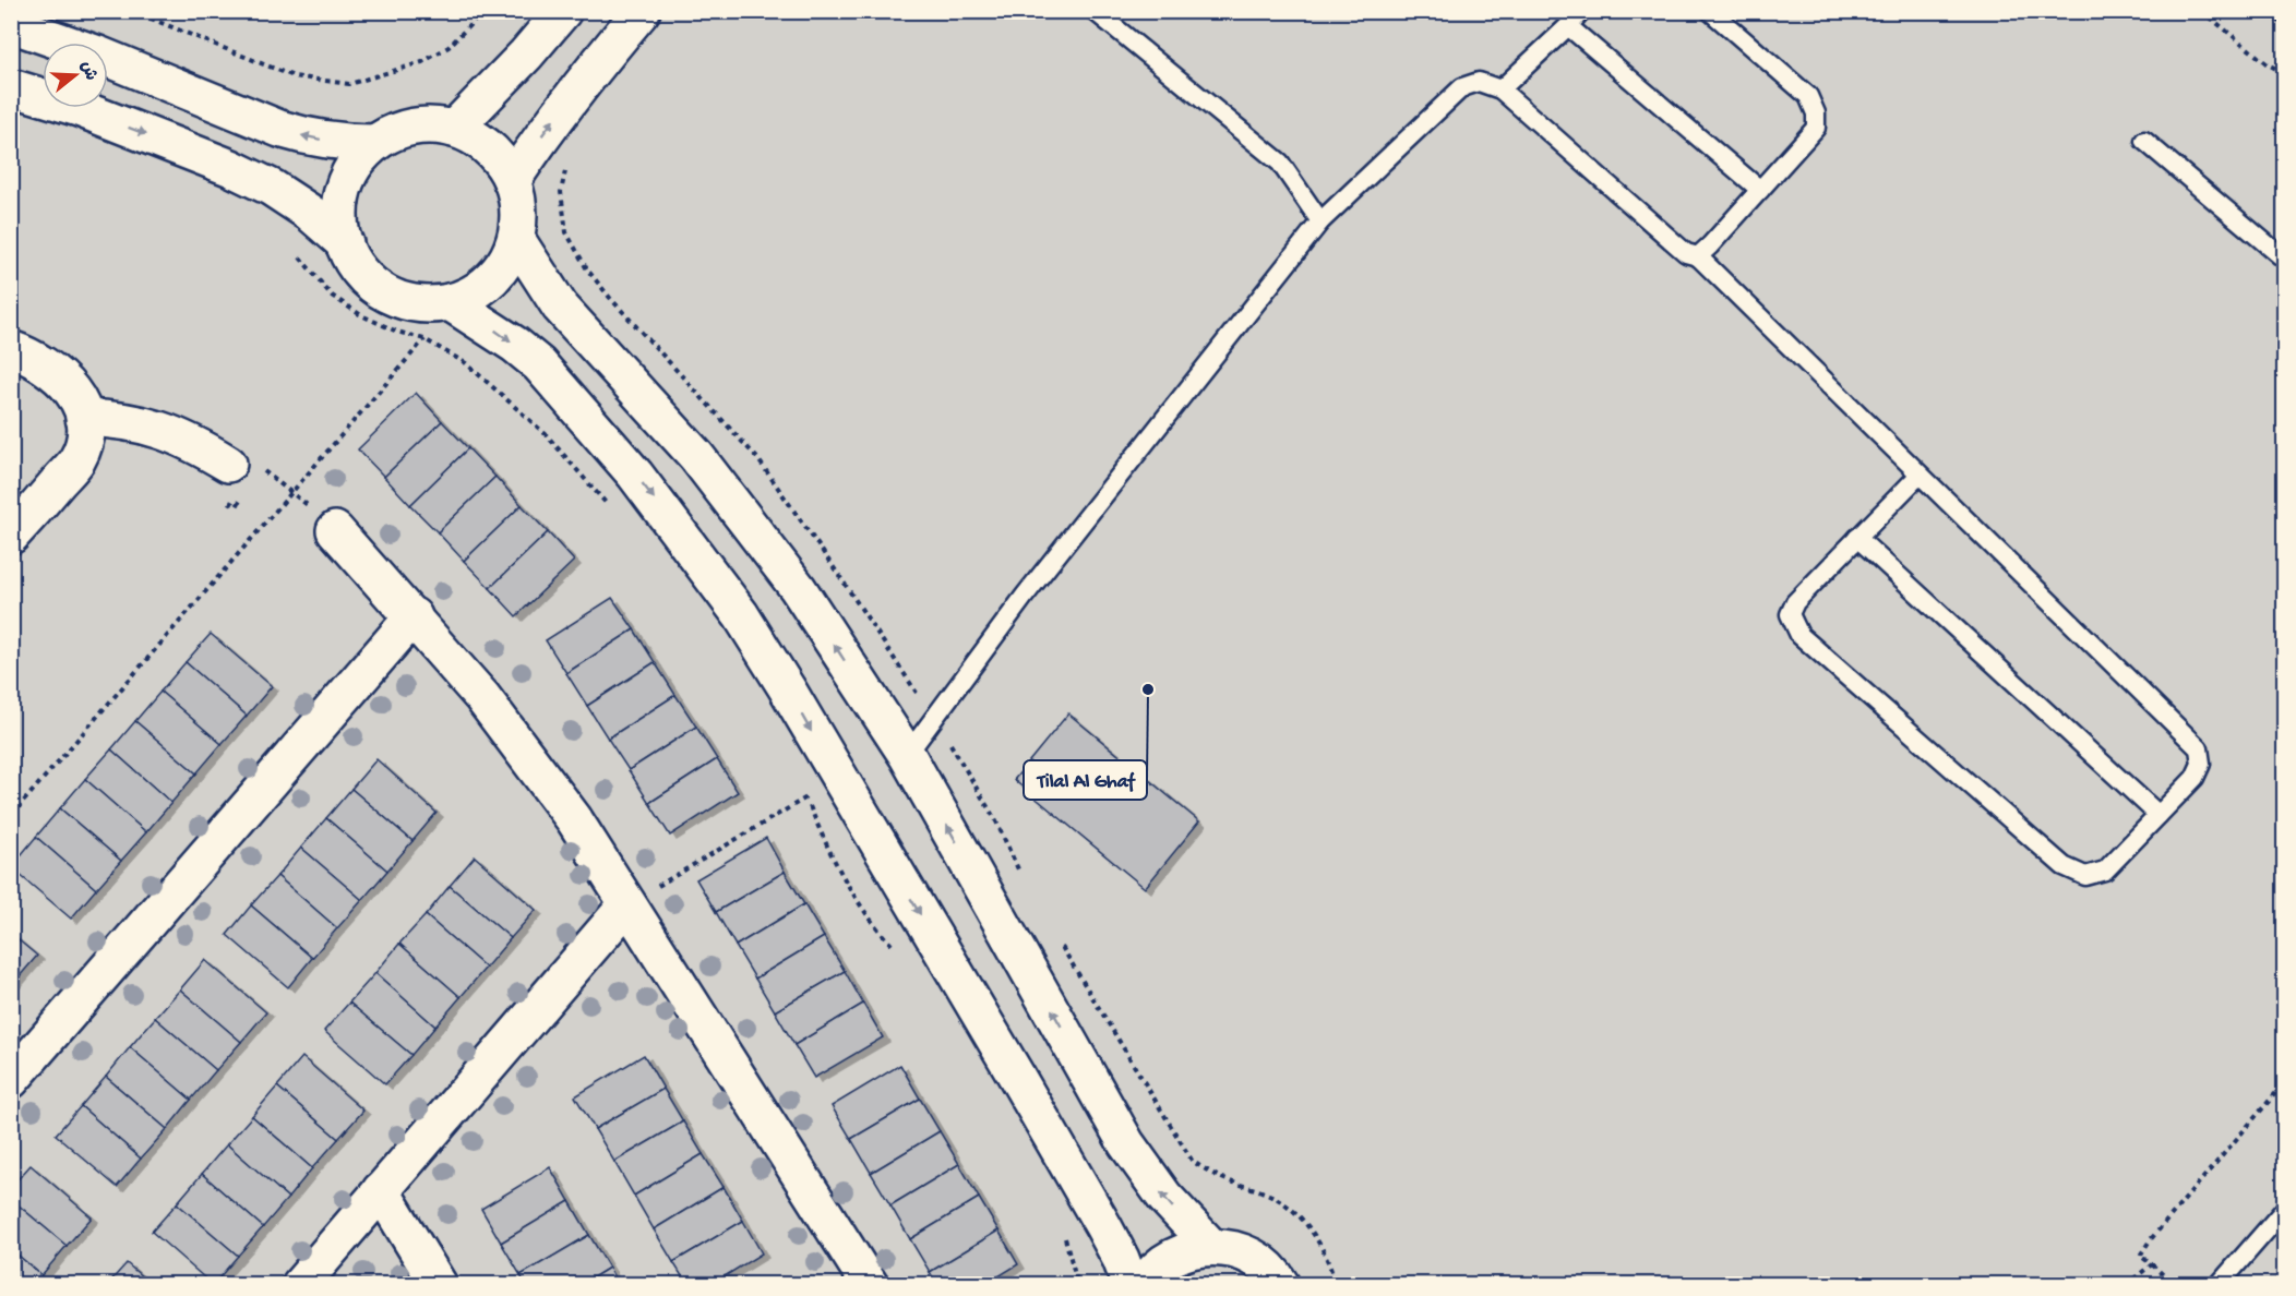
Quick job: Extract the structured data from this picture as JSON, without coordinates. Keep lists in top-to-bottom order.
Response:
{
  "places": ["Tilal Al Ghaf"],
  "north": "right"
}
